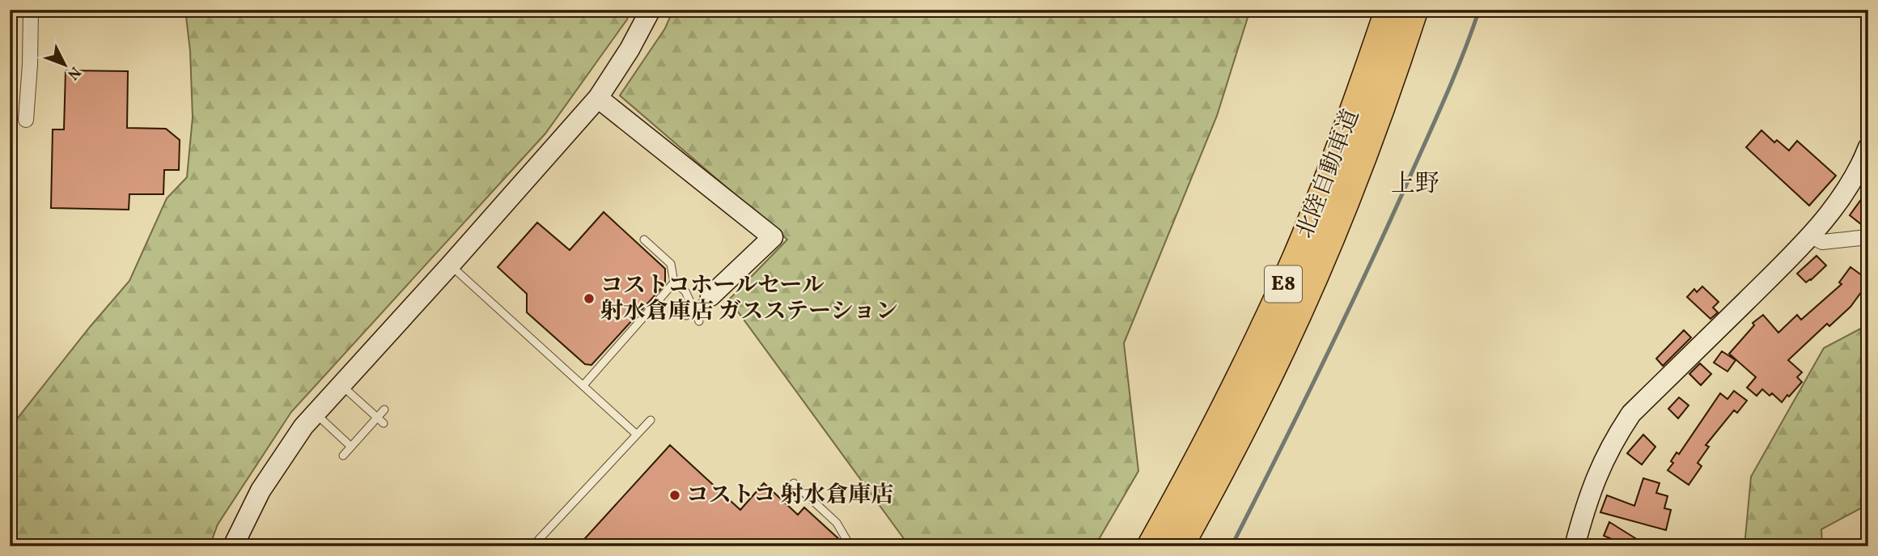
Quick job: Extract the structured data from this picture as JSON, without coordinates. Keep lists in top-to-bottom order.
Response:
{
  "streets": {
    "highway": ["北陸自動車道", "E8"]
  },
  "districts": ["上野"],
  "places": ["コストコホールセール 射水倉庫店 ガスステーション", "コストコ 射水倉庫店"],
  "north": "bottom right"
}
